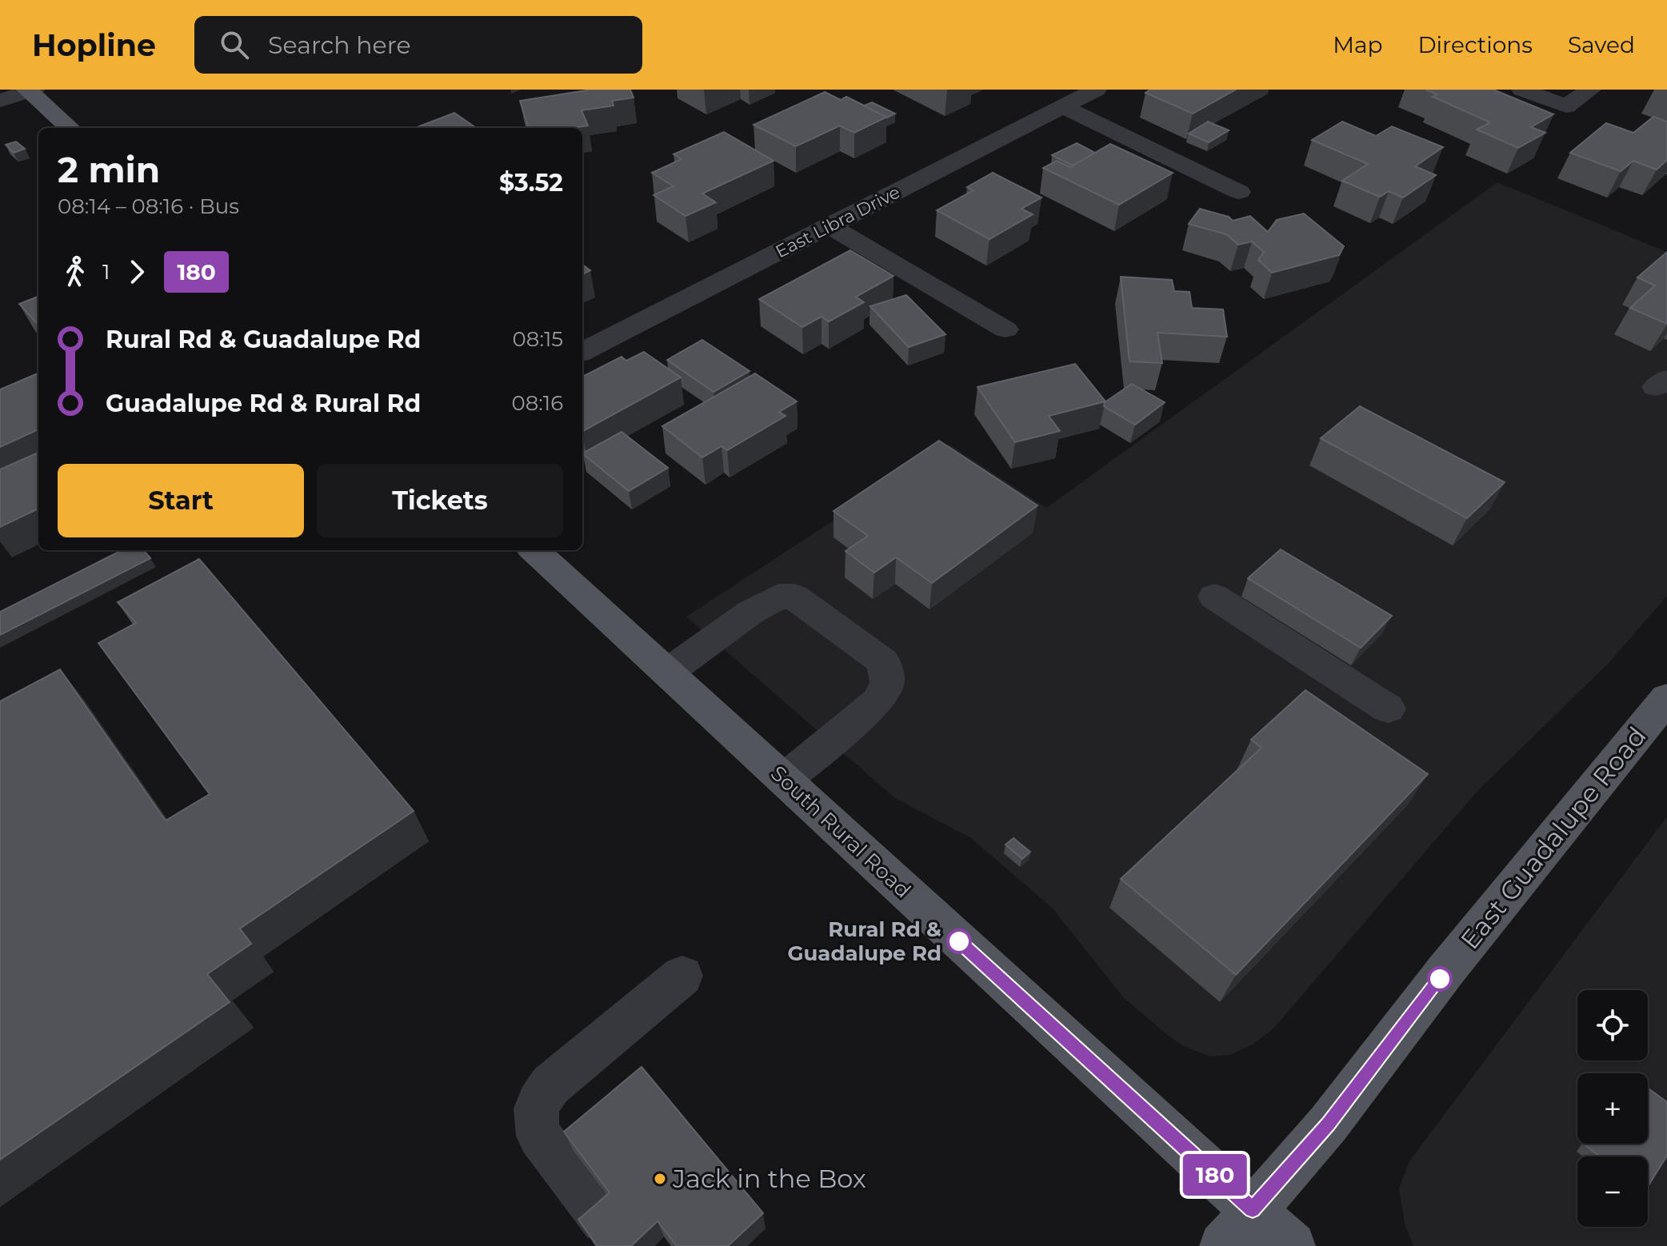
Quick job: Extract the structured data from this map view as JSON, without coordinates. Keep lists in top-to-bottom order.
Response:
{
  "streets": {
    "main road": ["South Rural Road", "East Guadalupe Road"],
    "street": ["East Libra Drive"]
  },
  "crossings": [
    ["South Rural Road", "East Guadalupe Road"]
  ],
  "places": ["Rural Rd & Guadalupe Rd", "Jack in the Box"],
  "lines": ["bus line 180"],
  "page": {
    "header": "Hopline",
    "search": "Search here",
    "nav": ["Map", "Directions", "Saved"],
    "on_map": "180",
    "heading": ["2 min", "08:14 – 08:16 · Bus", "$3.52"],
    "legs": ["1", "180"],
    "list": [
      {
        "name": "Rural Rd & Guadalupe Rd",
        "value": "08:15"
      },
      {
        "name": "Guadalupe Rd & Rural Rd",
        "value": "08:16"
      }
    ],
    "buttons": ["Start", "Tickets"],
    "map_buttons": ["+", "−"]
  }
}
